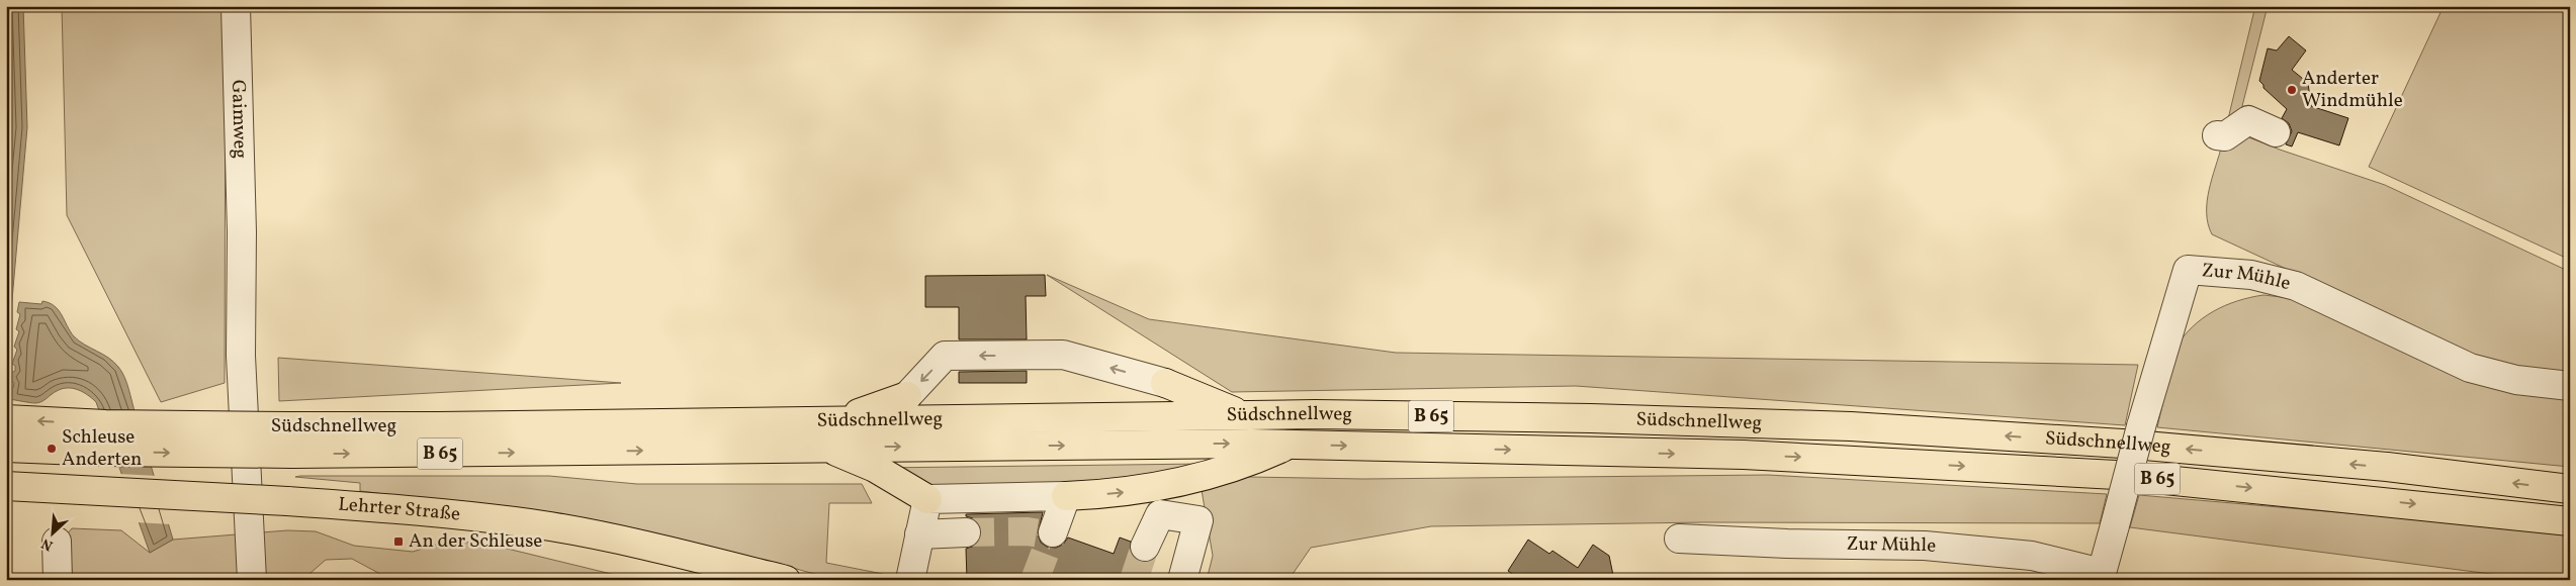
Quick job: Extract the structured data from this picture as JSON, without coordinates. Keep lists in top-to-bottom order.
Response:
{
  "streets": {
    "main road": ["Südschnellweg", "B 65", "Lehrter Straße"],
    "street": ["Gaimweg", "Zur Mühle"]
  },
  "places": {
    "other": ["Anderter Windmühle", "Schleuse Anderten"],
    "transit": ["An der Schleuse"]
  },
  "north": "bottom left"
}
